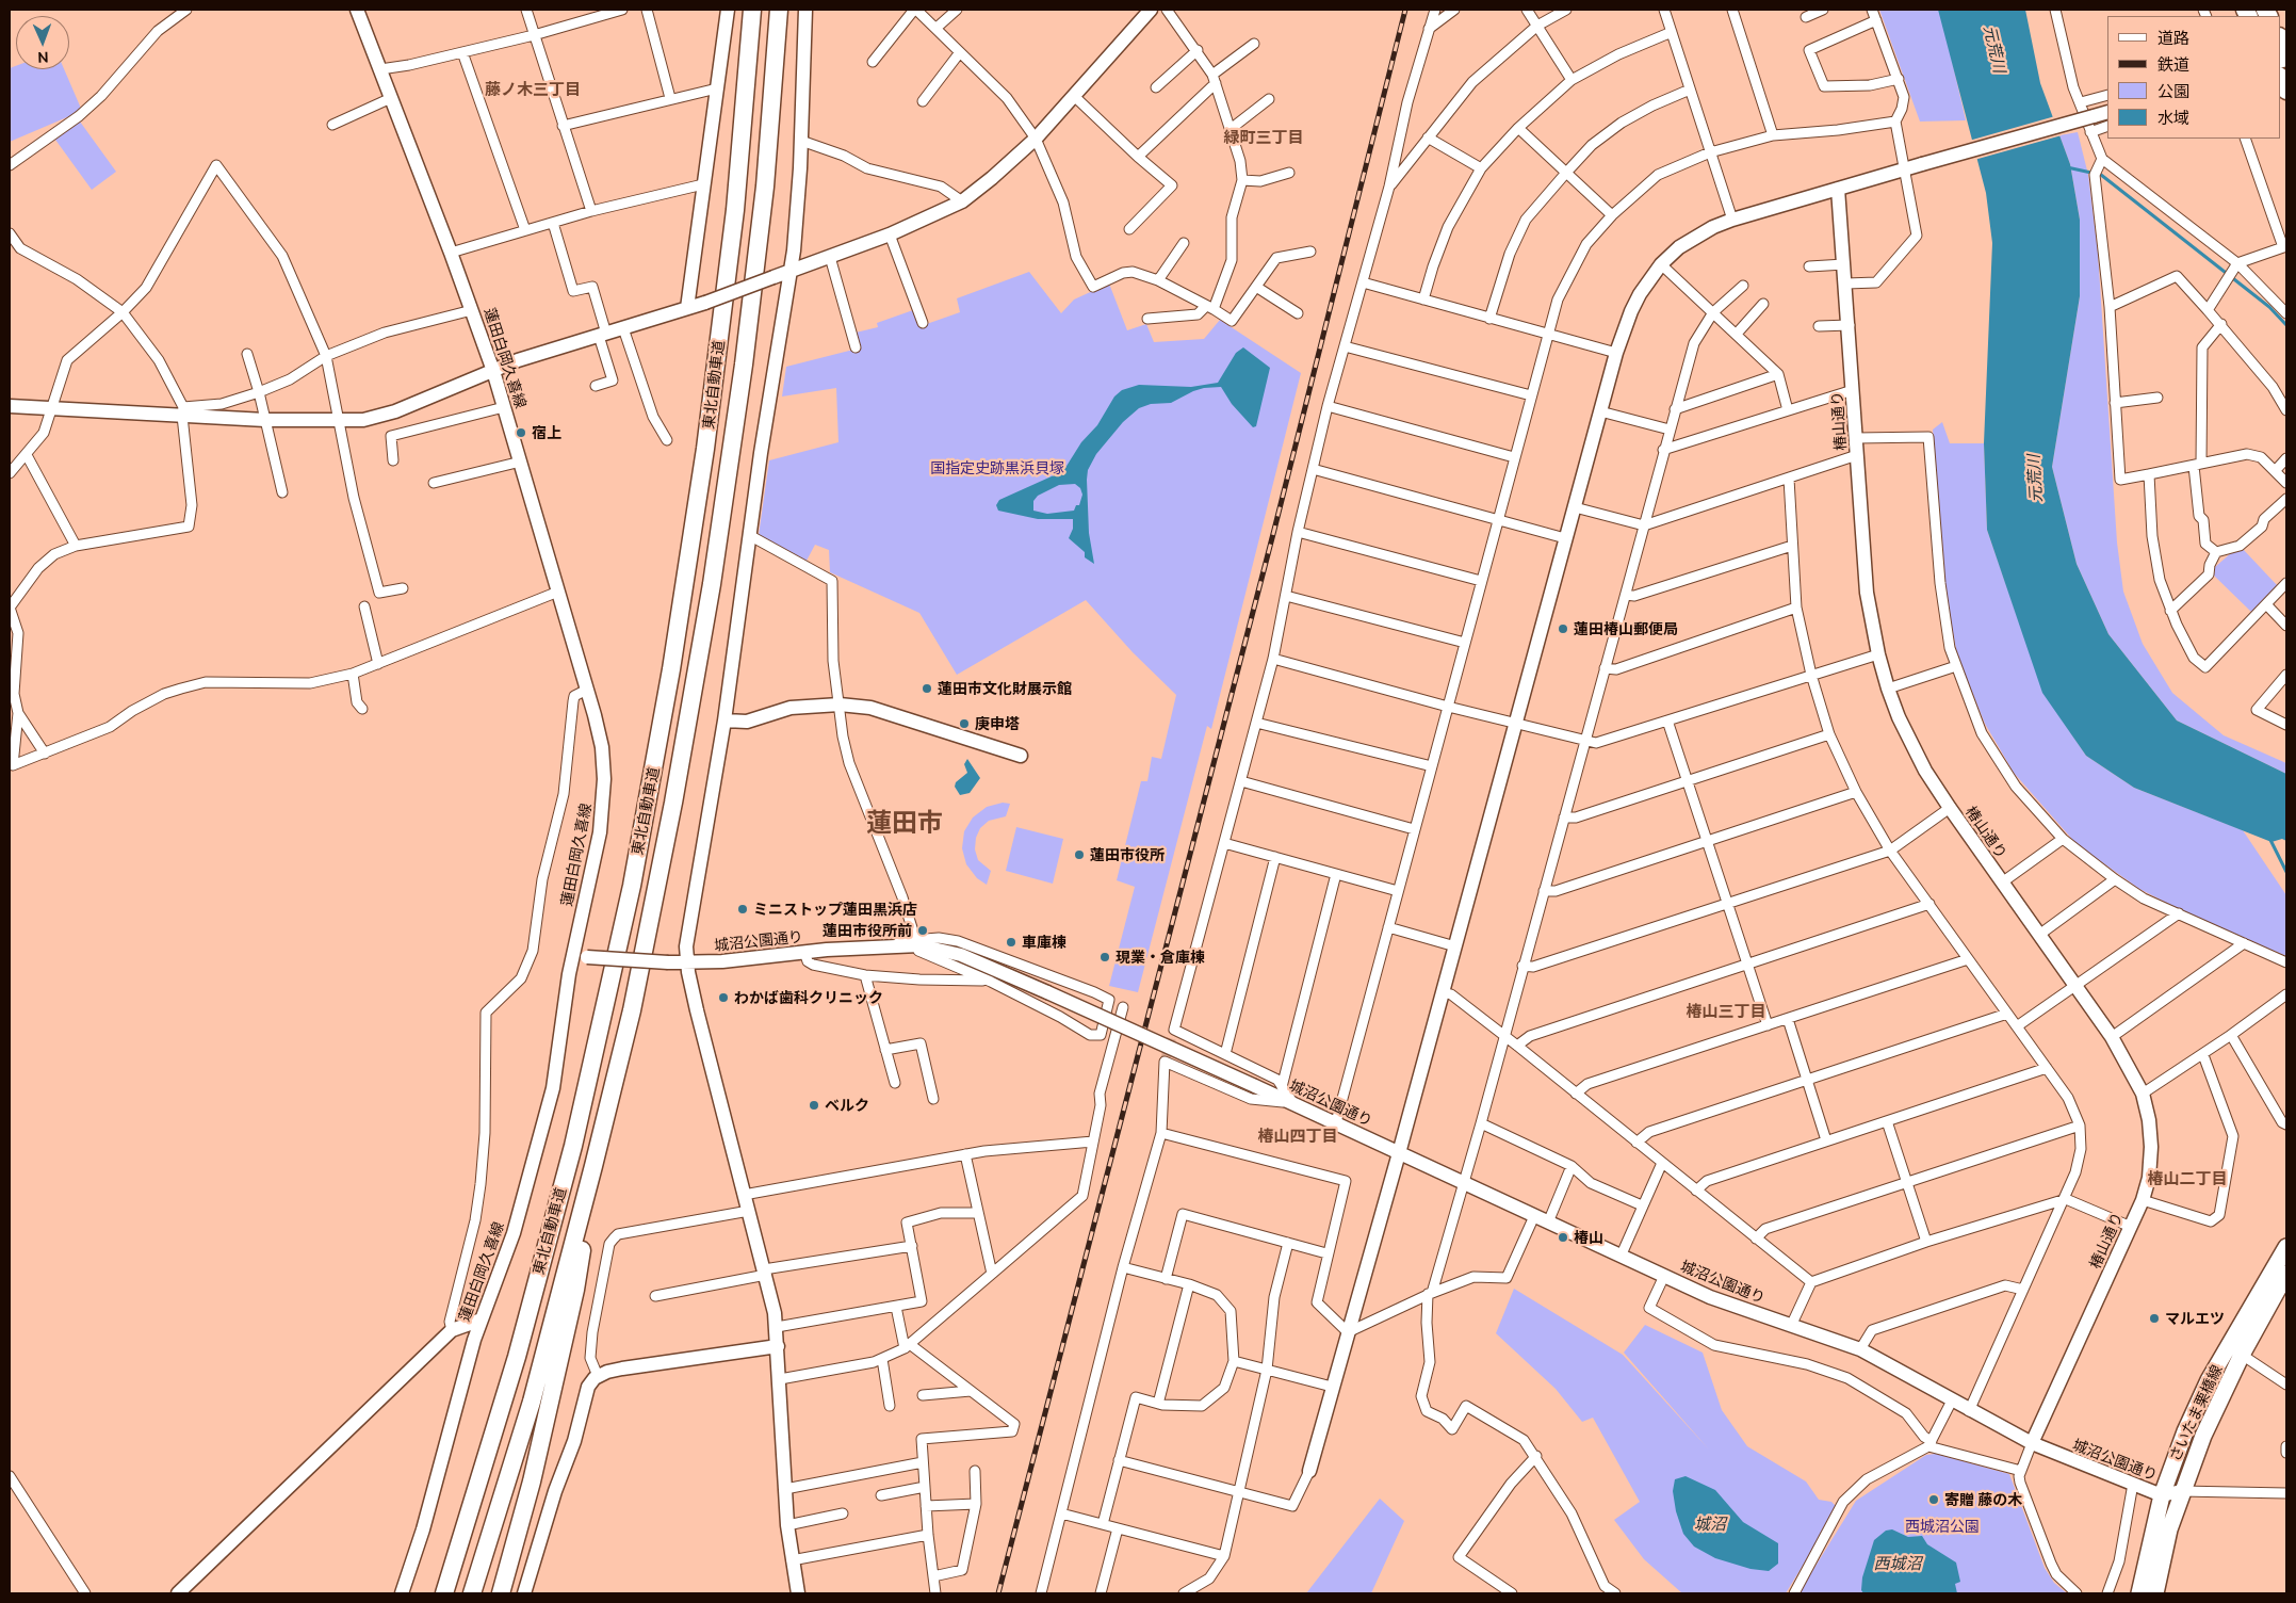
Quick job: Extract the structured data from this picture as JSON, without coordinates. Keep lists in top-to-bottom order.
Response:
{
  "streets": {
    "highway": ["東北自動車道"],
    "main road": ["さいたま栗橋線"],
    "street": ["蓮田白岡久喜線", "椿山通り", "城沼公園通り"]
  },
  "crossings": [
    ["蓮田白岡久喜線", "城沼公園通り"],
    ["椿山通り", "城沼公園通り"],
    ["城沼公園通り", "さいたま栗橋線"]
  ],
  "districts": [
    "藤ノ木三丁目",
    "緑町三丁目",
    "蓮田市",
    "椿山三丁目",
    "椿山四丁目",
    "椿山二丁目"
  ],
  "water": ["元荒川", "城沼", "西城沼"],
  "parks": ["国指定史跡黒浜貝塚", "西城沼公園"],
  "places": [
    "宿上",
    "蓮田椿山郵便局",
    "蓮田市文化財展示館",
    "庚申塔",
    "蓮田市役所",
    "ミニストップ蓮田黒浜店",
    "蓮田市役所前",
    "車庫棟",
    "現業・倉庫棟",
    "わかば歯科クリニック",
    "ベルク",
    "椿山",
    "マルエツ",
    "寄贈 藤の木"
  ],
  "legend": [
    "道路",
    "鉄道",
    "公園",
    "水域"
  ],
  "north": "bottom"
}
